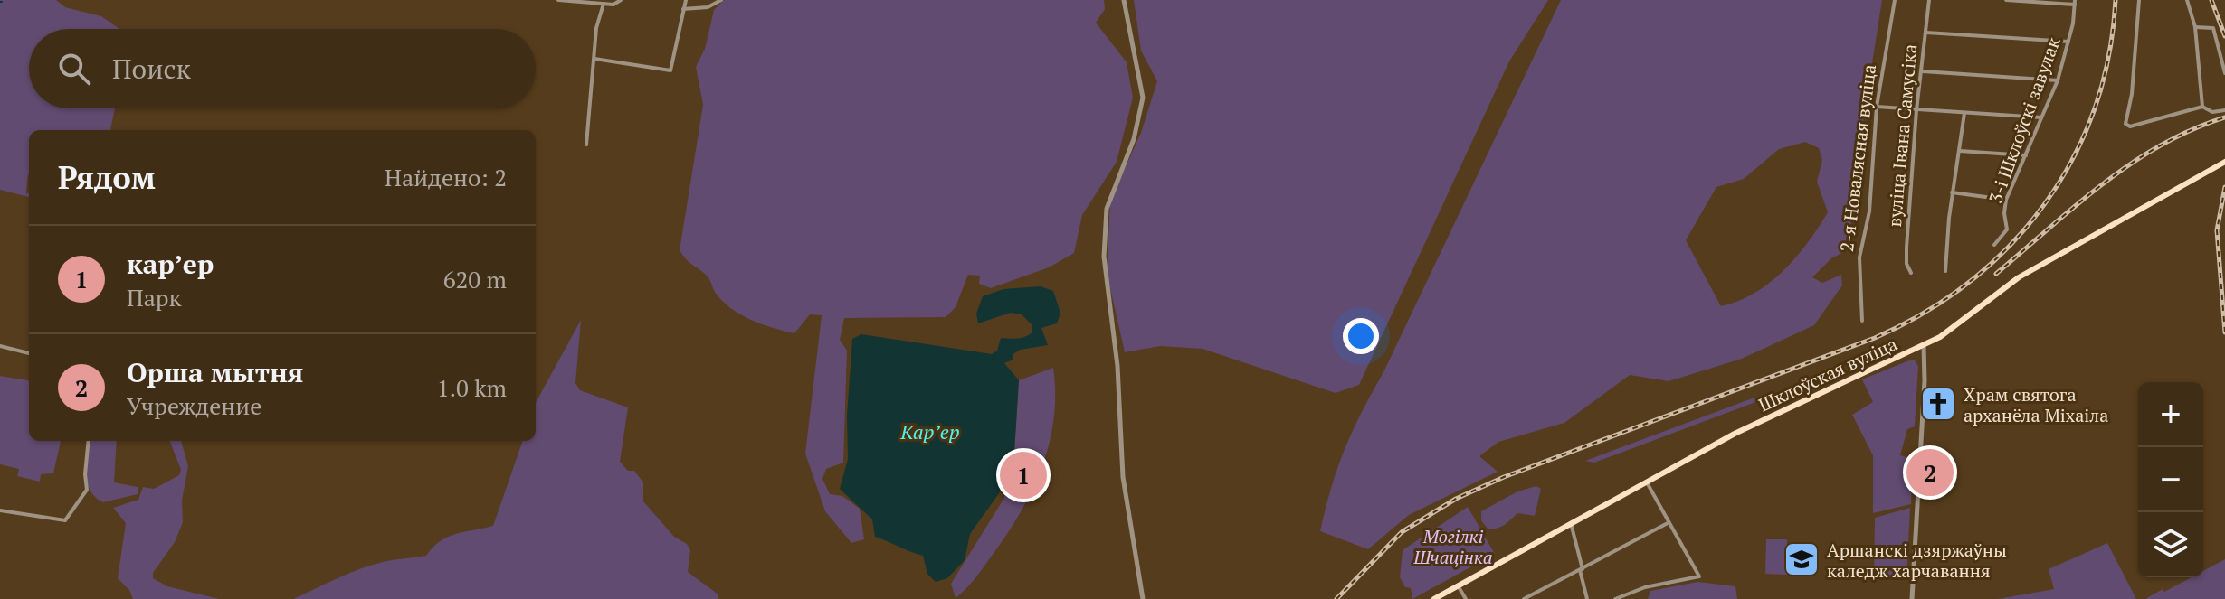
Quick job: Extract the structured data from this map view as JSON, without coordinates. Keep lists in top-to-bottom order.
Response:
{
  "streets": {
    "main road": ["Шклоўская вуліца"],
    "street": ["3-і Шклоўскі завулак", "вуліца Івана Самусіка", "2-я Новалясная вуліца"]
  },
  "water": ["Карʼер"],
  "parks": ["Могілкі Шчацінка"],
  "places": {
    "church": ["Храм святога арханёла Міхаіла"],
    "school or university": ["Аршанскі дзяржаўны каледж харчавання"]
  },
  "page": {
    "search": "Поиск",
    "heading": ["Рядом", "Найдено: 2"],
    "list": [
      {
        "mark": "1",
        "name": "карʼер",
        "note": "Парк",
        "value": "620 m"
      },
      {
        "mark": "2",
        "name": "Орша мытня",
        "note": "Учреждение",
        "value": "1.0 km"
      }
    ],
    "map_buttons": ["+", "−"],
    "pins": ["2", "1"]
  }
}
